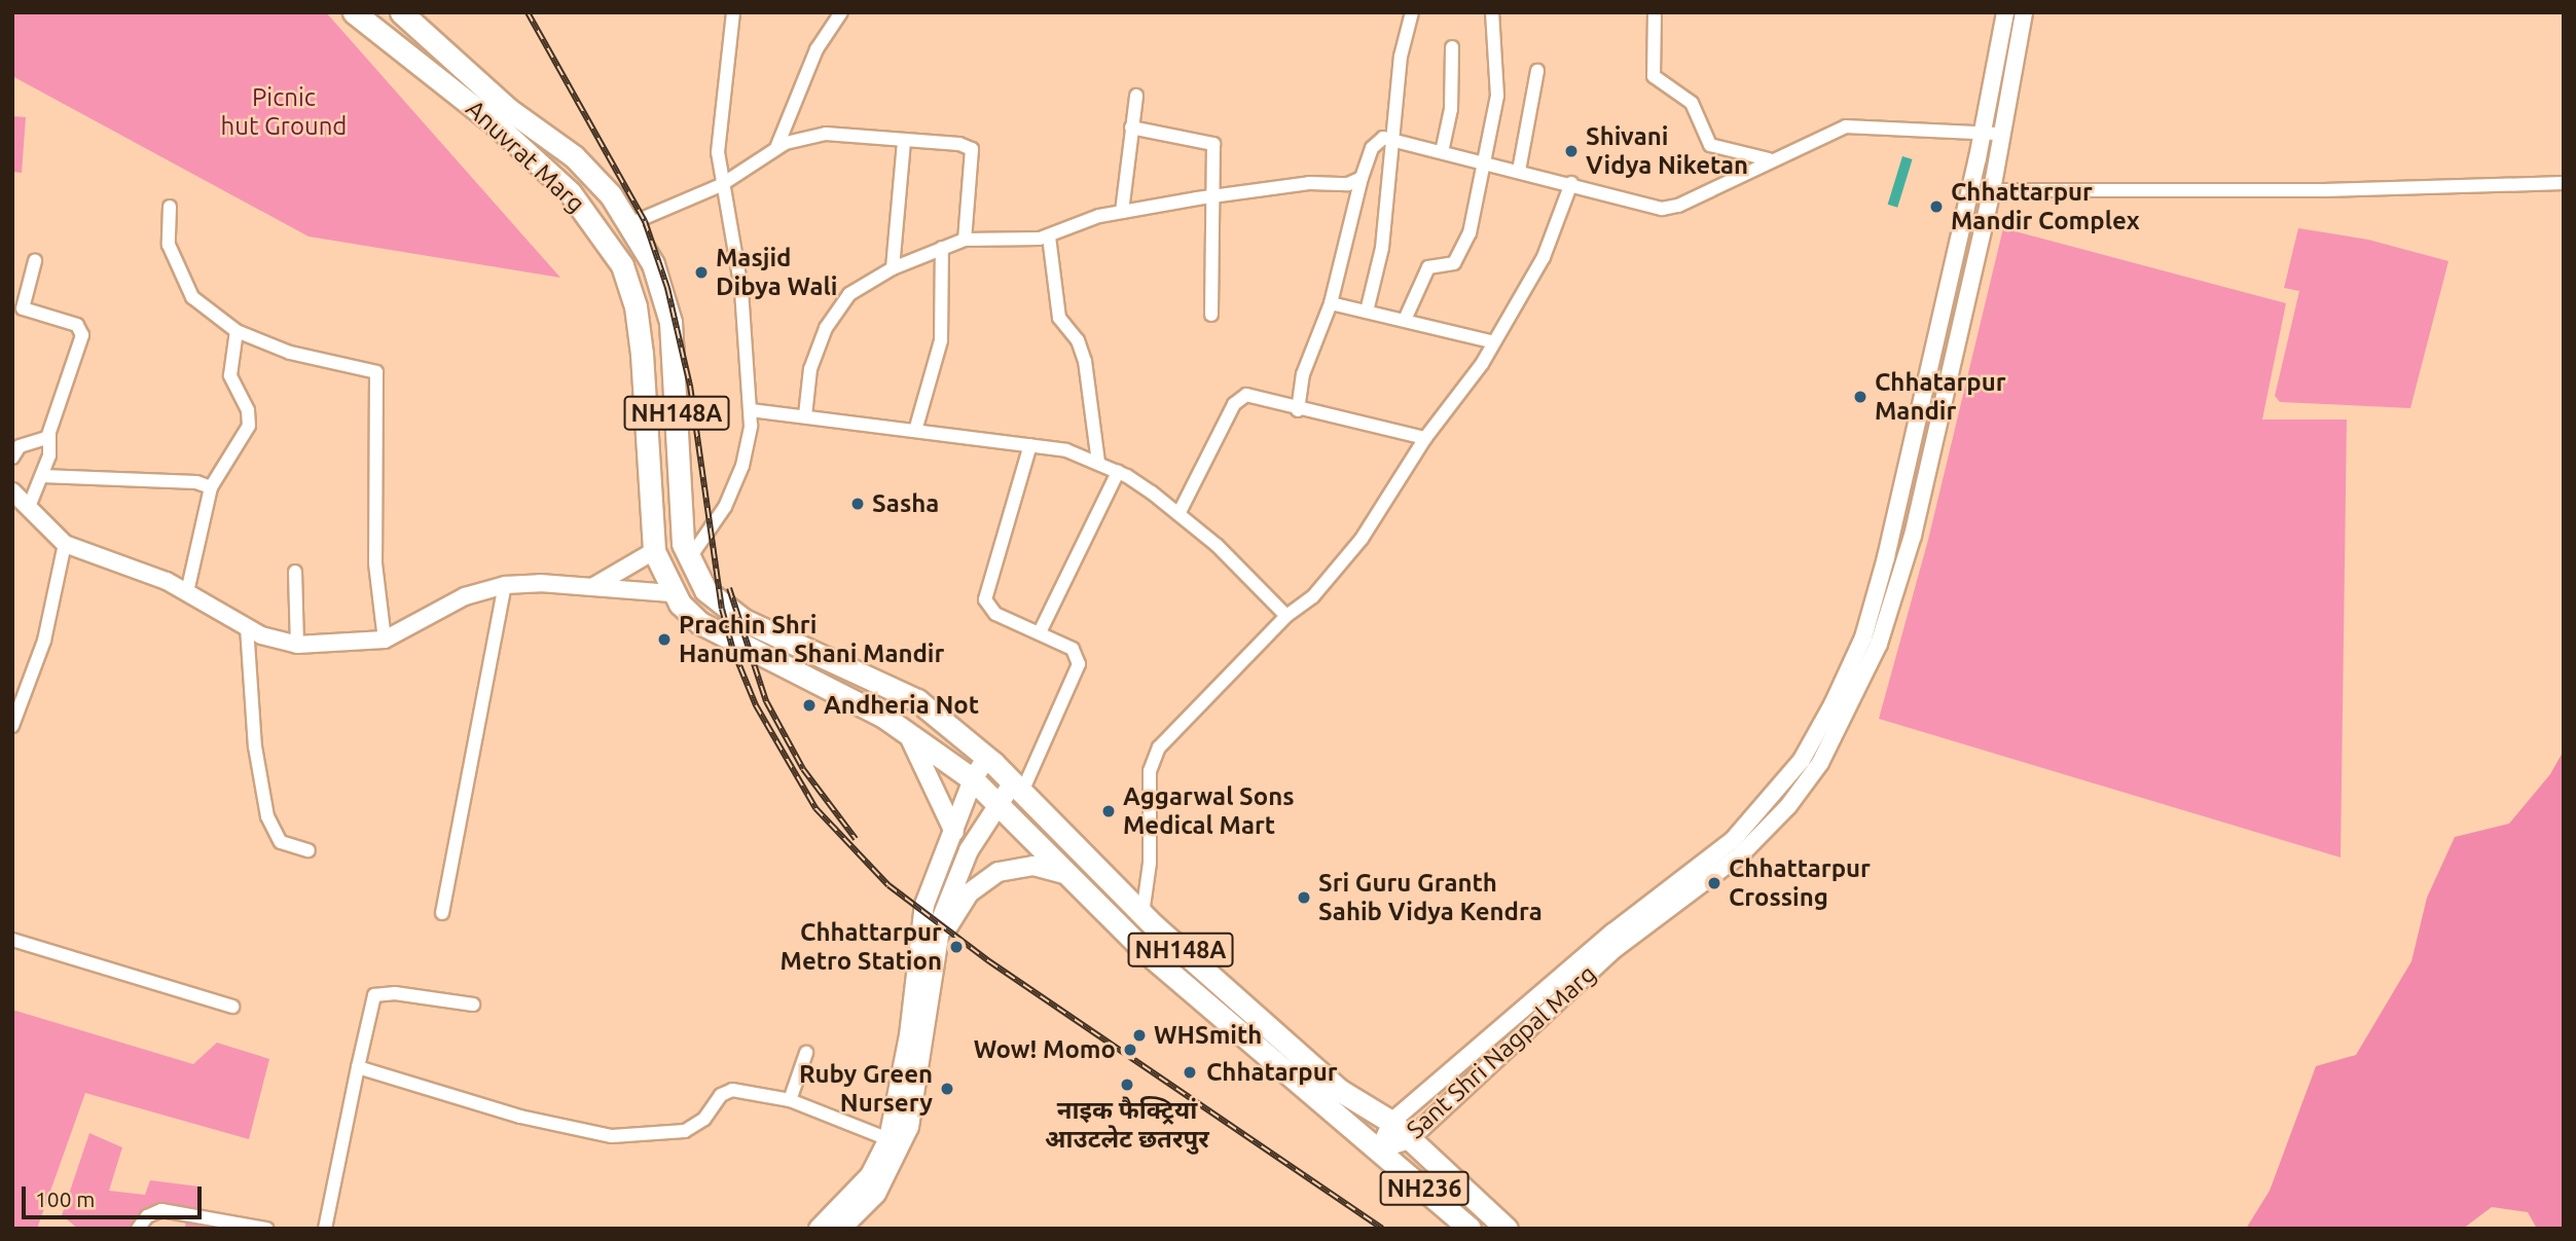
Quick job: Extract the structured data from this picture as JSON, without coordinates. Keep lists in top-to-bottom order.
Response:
{
  "streets": {
    "highway": ["Anuvrat Marg", "NH148A", "NH236"],
    "main road": ["Sant Shri Nagpal Marg"]
  },
  "crossings": [
    ["Anuvrat Marg", "NH148A"],
    ["NH148A", "Sant Shri Nagpal Marg"],
    ["NH148A", "NH236"],
    ["Sant Shri Nagpal Marg", "NH236"]
  ],
  "parks": ["Picnic hut Ground"],
  "places": [
    "Shivani Vidya Niketan",
    "Chhattarpur Mandir Complex",
    "Masjid Dibya Wali",
    "Chhatarpur Mandir",
    "Sasha",
    "Prachin Shri Hanuman Shani Mandir",
    "Andheria Not",
    "Aggarwal Sons Medical Mart",
    "Chhattarpur Crossing",
    "Sri Guru Granth Sahib Vidya Kendra",
    "Chhattarpur Metro Station",
    "WHSmith",
    "Wow! Momo",
    "Chhatarpur",
    "नाइक फैक्ट्रियां आउटलेट छतरपुर",
    "Ruby Green Nursery"
  ],
  "scale_bar": "100 m"
}
